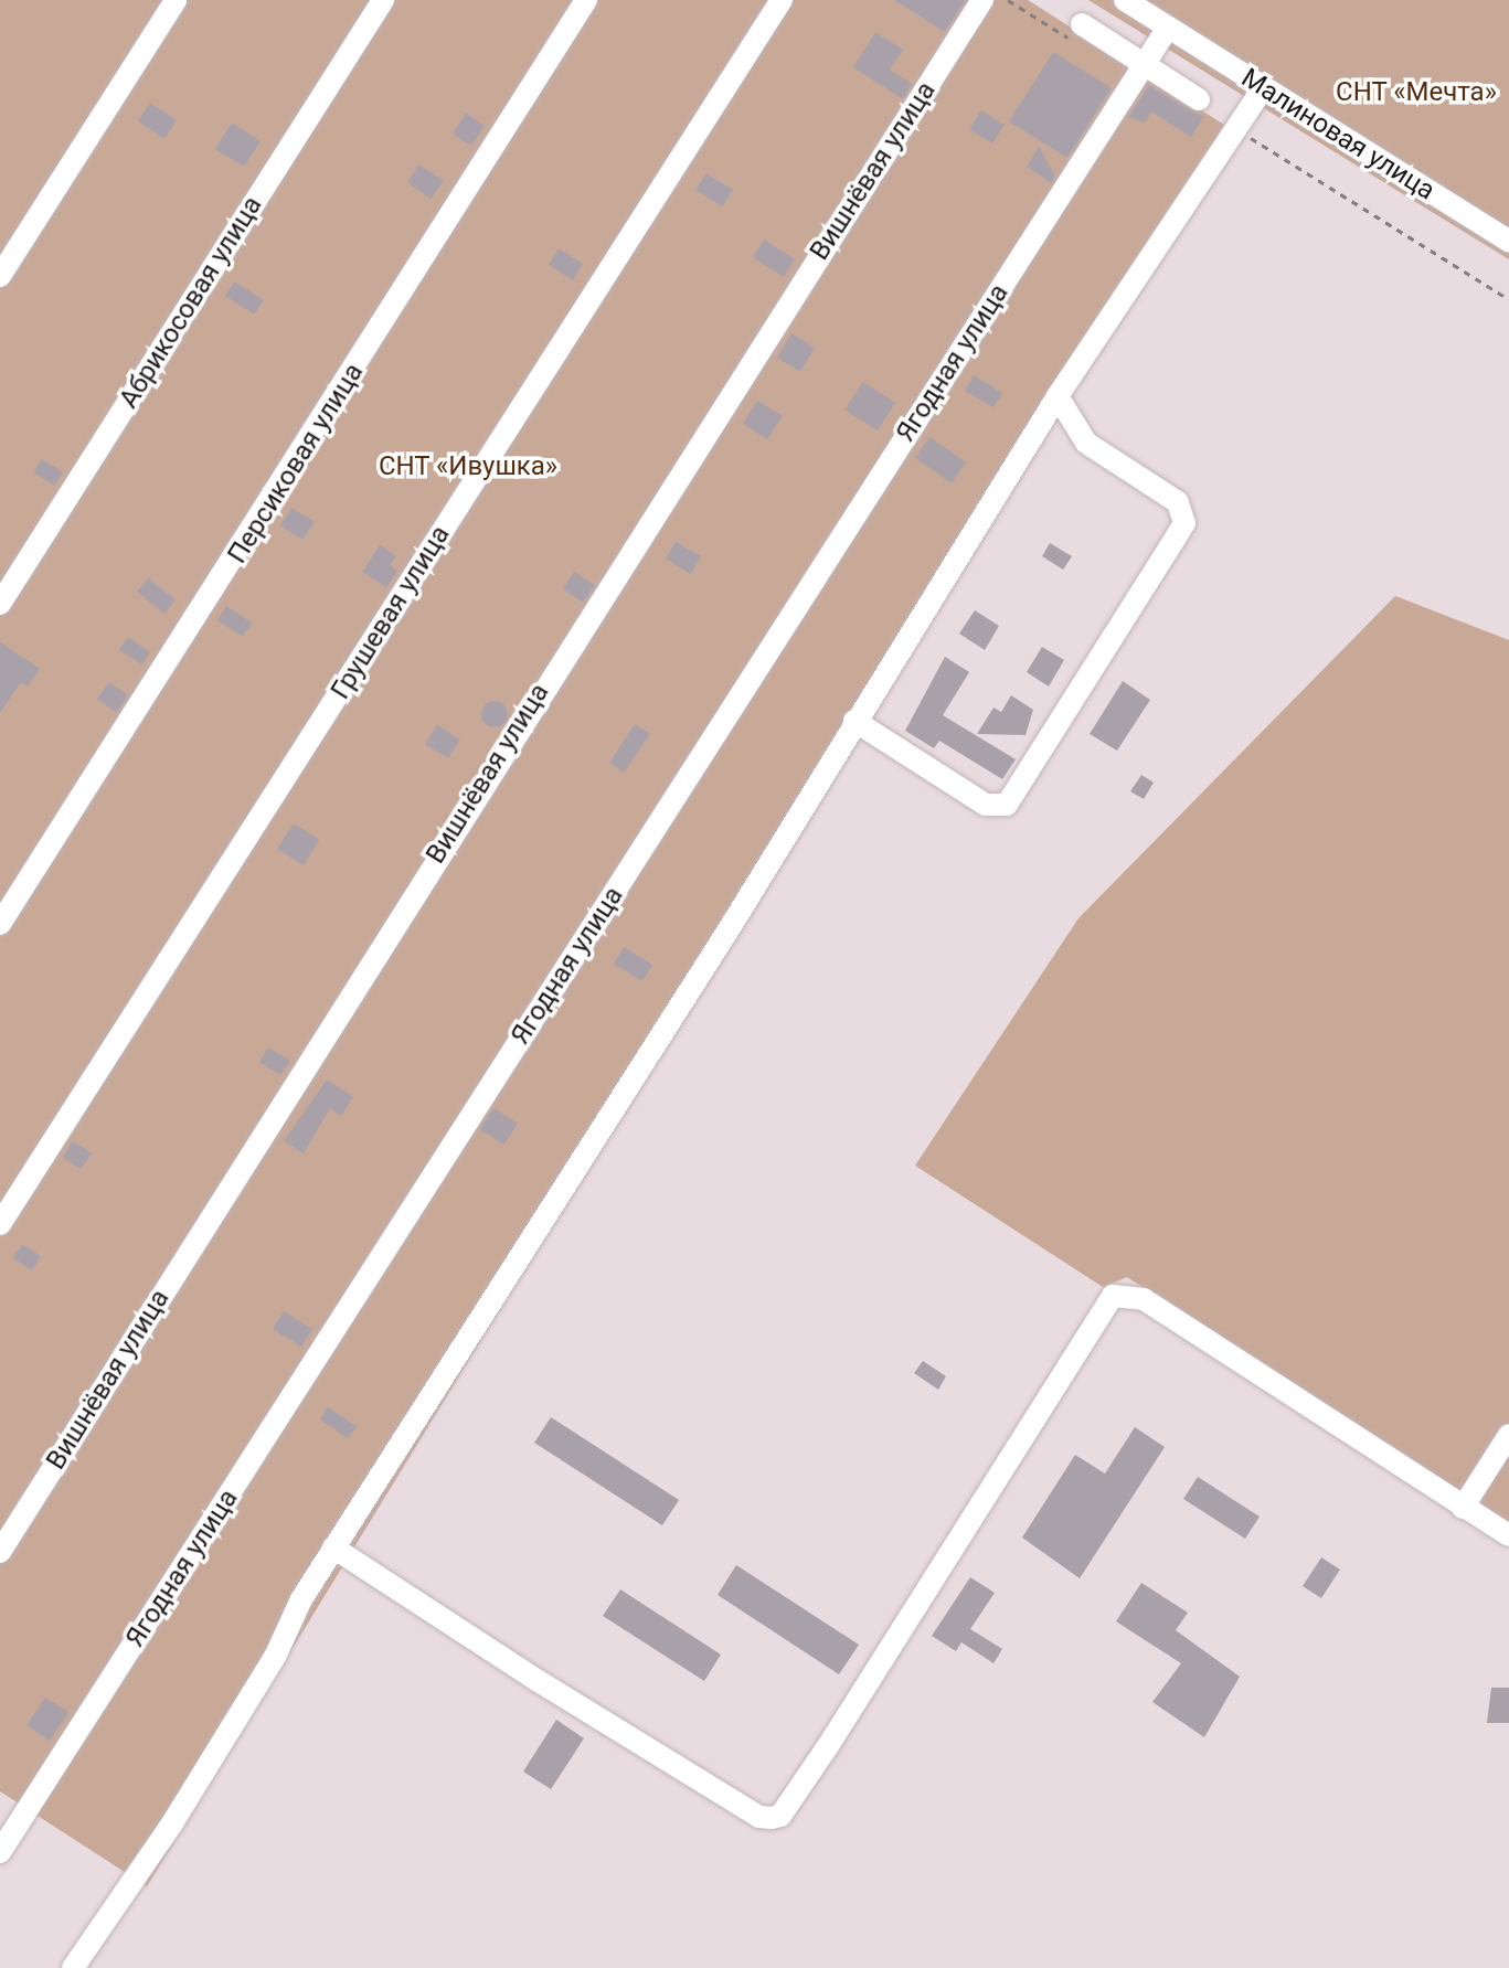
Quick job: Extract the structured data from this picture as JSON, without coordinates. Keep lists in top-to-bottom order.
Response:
{
  "streets": {
    "street": [
      "Малиновая улица",
      "Вишнёвая улица",
      "Абрикосовая улица",
      "Ягодная улица",
      "Персиковая улица",
      "Грушевая улица"
    ]
  },
  "crossings": [
    ["Малиновая улица", "Ягодная улица"]
  ],
  "parks": ["СНТ «Мечта»", "СНТ «Ивушка»"]
}
